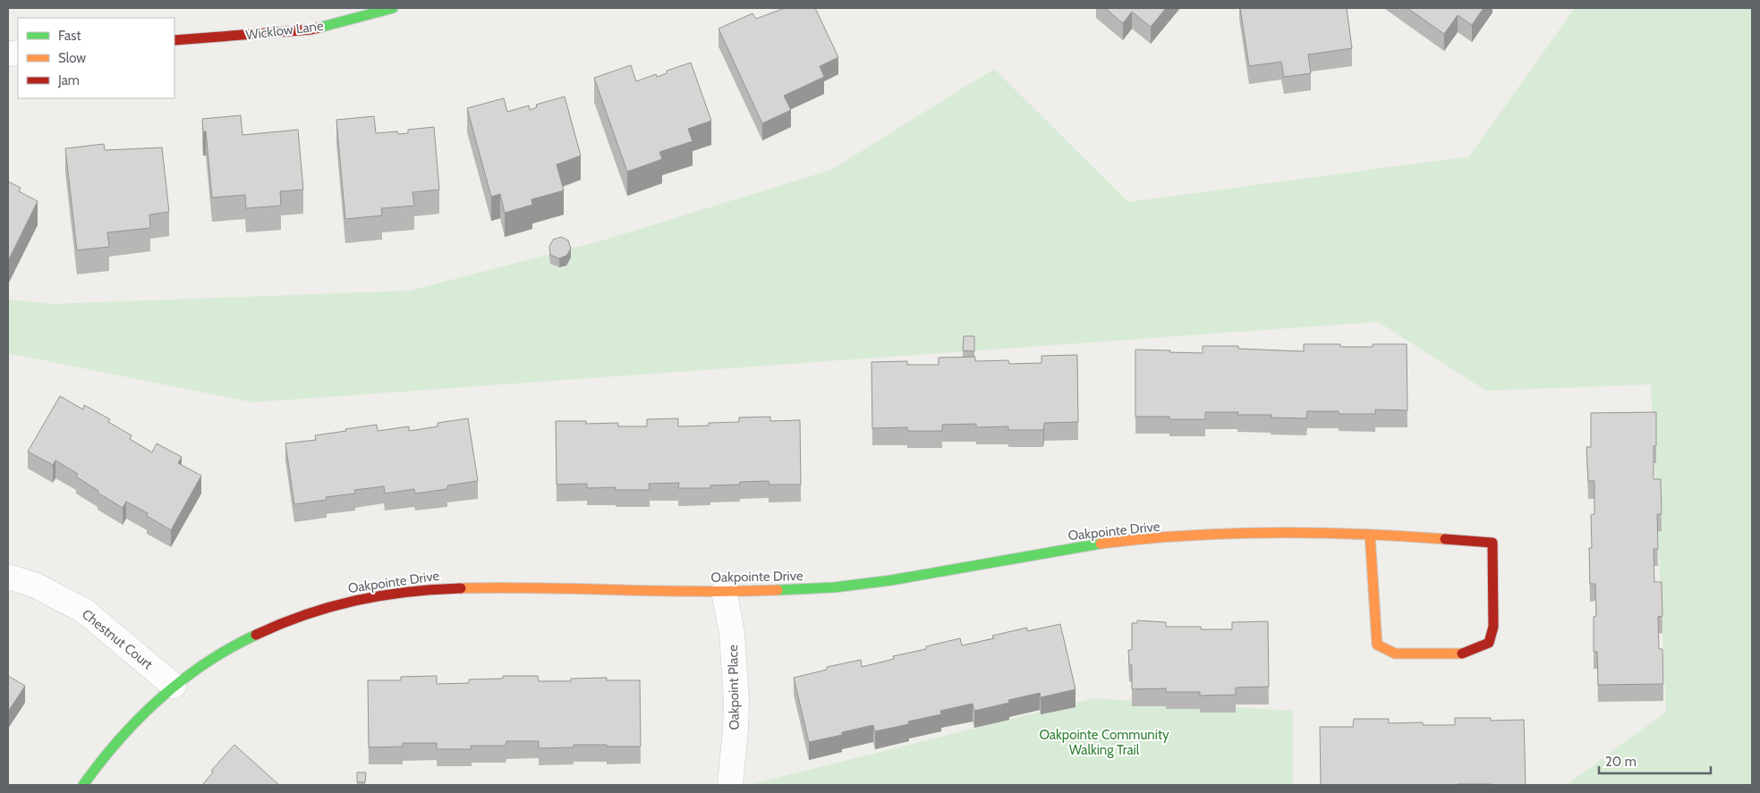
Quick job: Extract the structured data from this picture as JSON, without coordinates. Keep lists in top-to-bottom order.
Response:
{
  "streets": {
    "street": [
      "Wicklow Lane",
      "Oakpointe Drive",
      "Chestnut Court",
      "Oakpoint Place"
    ]
  },
  "crossings": [
    ["Oakpointe Drive", "Chestnut Court"],
    ["Oakpointe Drive", "Oakpoint Place"]
  ],
  "parks": ["Oakpointe Community Walking Trail"],
  "legend": ["Fast", "Slow", "Jam"],
  "scale_bar": "20 m"
}
